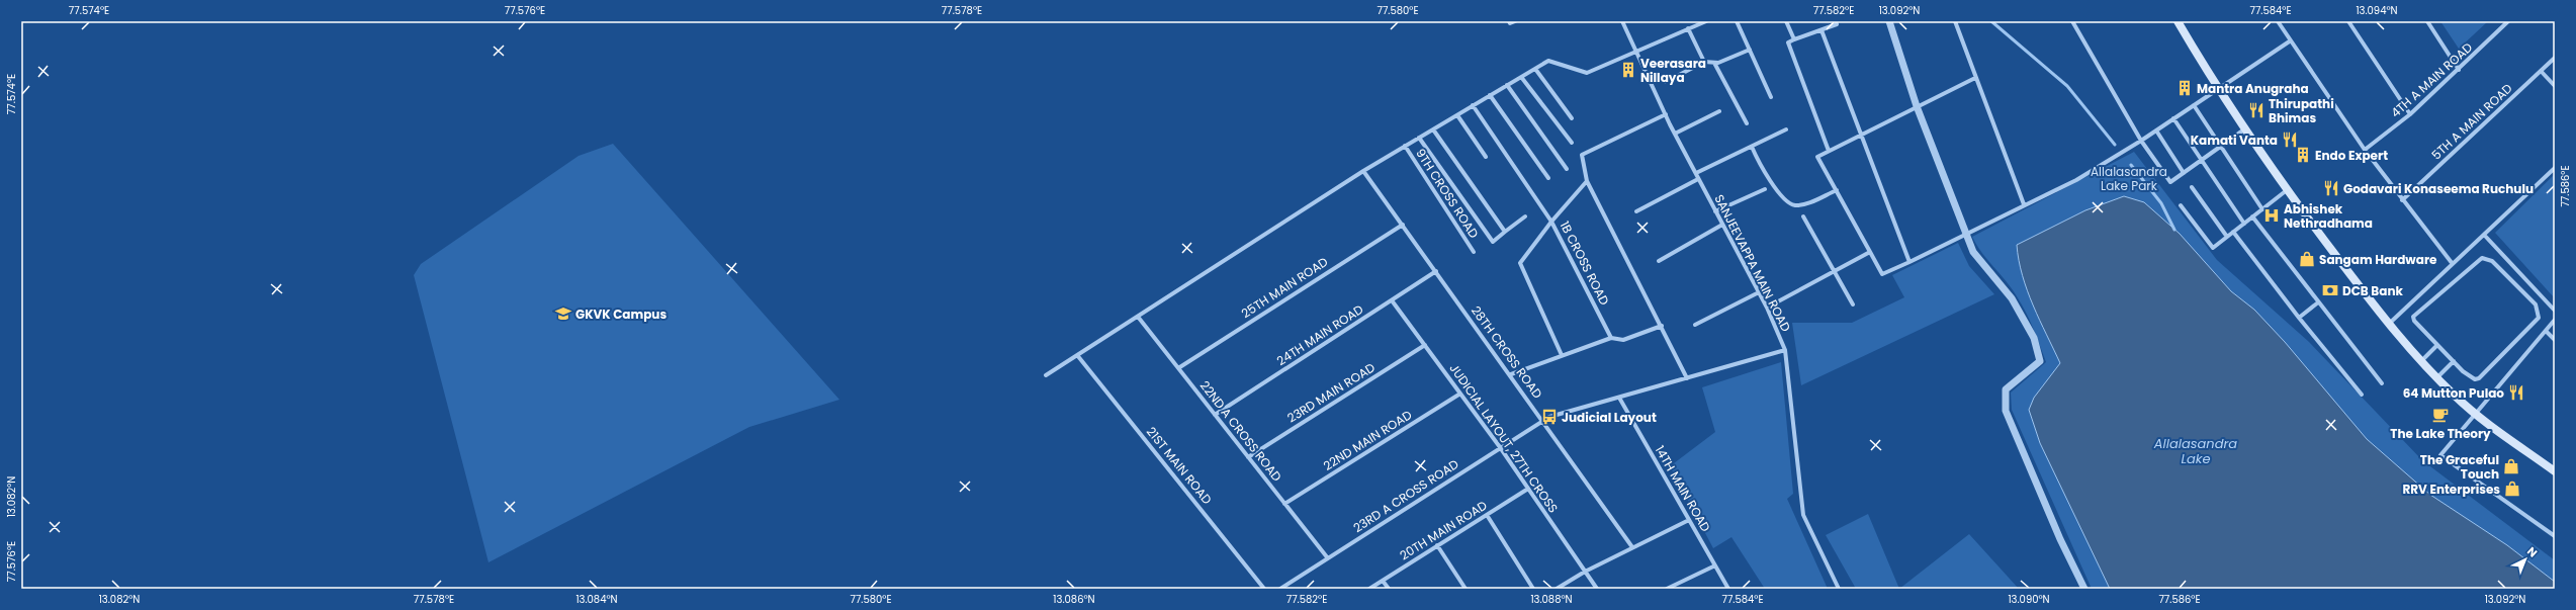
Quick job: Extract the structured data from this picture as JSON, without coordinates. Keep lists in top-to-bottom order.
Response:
{
  "streets": {
    "street": [
      "4TH A MAIN ROAD",
      "5TH A MAIN ROAD",
      "9TH CROSS ROAD",
      "1B CROSS ROAD",
      "SANJEEVAPPA MAIN ROAD",
      "25TH MAIN ROAD",
      "24TH MAIN ROAD",
      "28TH CROSS ROAD",
      "23RD MAIN ROAD",
      "22ND A CROSS ROAD",
      "JUDICIAL LAYOUT, 27TH CROSS",
      "22ND MAIN ROAD",
      "21ST MAIN ROAD",
      "14TH MAIN ROAD",
      "23RD A CROSS ROAD",
      "20TH MAIN ROAD"
    ]
  },
  "crossings": [
    ["SANJEEVAPPA MAIN ROAD", "23RD A CROSS ROAD"],
    ["25TH MAIN ROAD", "28TH CROSS ROAD"],
    ["25TH MAIN ROAD", "22ND A CROSS ROAD"],
    ["24TH MAIN ROAD", "28TH CROSS ROAD"],
    ["24TH MAIN ROAD", "22ND A CROSS ROAD"],
    ["24TH MAIN ROAD", "JUDICIAL LAYOUT, 27TH CROSS"],
    ["28TH CROSS ROAD", "23RD A CROSS ROAD"],
    ["23RD MAIN ROAD", "22ND A CROSS ROAD"],
    ["23RD MAIN ROAD", "JUDICIAL LAYOUT, 27TH CROSS"],
    ["22ND A CROSS ROAD", "22ND MAIN ROAD"],
    ["22ND A CROSS ROAD", "23RD A CROSS ROAD"],
    ["JUDICIAL LAYOUT, 27TH CROSS", "22ND MAIN ROAD"],
    ["JUDICIAL LAYOUT, 27TH CROSS", "23RD A CROSS ROAD"],
    ["JUDICIAL LAYOUT, 27TH CROSS", "20TH MAIN ROAD"],
    ["14TH MAIN ROAD", "23RD A CROSS ROAD"]
  ],
  "water": ["Allalasandra Lake"],
  "parks": ["Allalasandra Lake Park"],
  "places": {
    "building": ["Veerasara Nillaya", "Mantra Anugraha", "Endo Expert"],
    "restaurant": [
      "Thirupathi Bhimas",
      "Kamati Vanta",
      "Godavari Konaseema Ruchulu",
      "64 Mutton Pulao"
    ],
    "hospital": ["Abhishek Nethradhama"],
    "shop": ["Sangam Hardware", "The Graceful Touch", "RRV Enterprises"],
    "bank": ["DCB Bank"],
    "school or university": ["GKVK Campus"],
    "cafe": ["The Lake Theory"],
    "bus stop": ["Judicial Layout"]
  },
  "north": "top right",
  "coordinates": [
    "77.574°E",
    "77.576°E",
    "77.578°E",
    "77.580°E",
    "77.582°E",
    "13.092°N",
    "77.584°E",
    "13.094°N",
    "77.586°E",
    "13.082°N",
    "13.084°N",
    "13.086°N",
    "13.088°N",
    "13.090°N"
  ]
}
